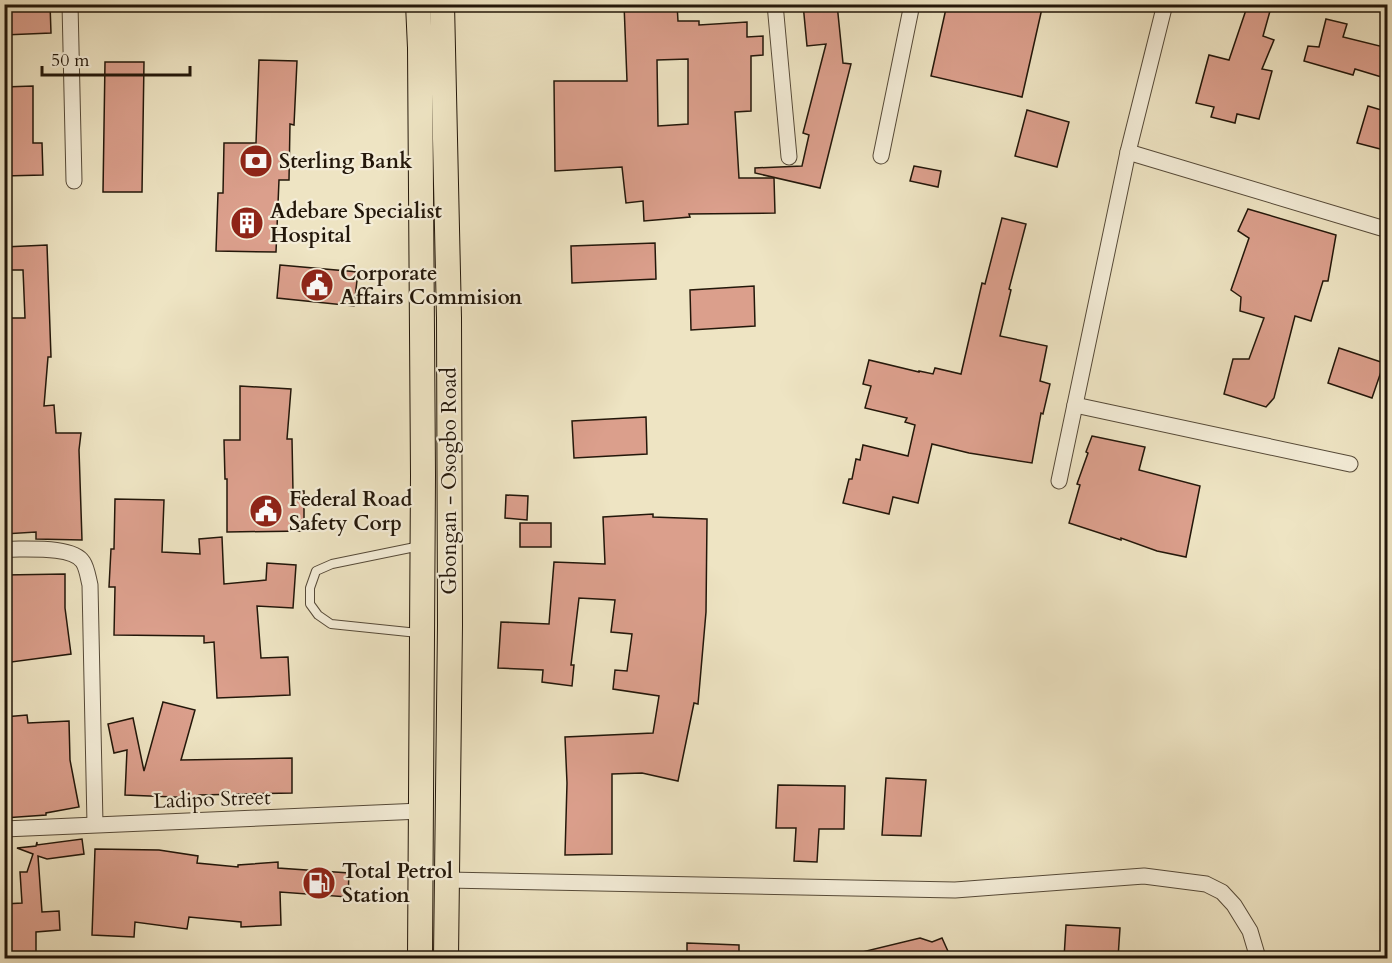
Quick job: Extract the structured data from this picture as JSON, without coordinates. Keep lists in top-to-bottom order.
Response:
{
  "streets": {
    "main road": ["Gbongan - Osogbo Road"],
    "street": ["Ladipo Street"]
  },
  "crossings": [
    ["Gbongan - Osogbo Road", "Ladipo Street"]
  ],
  "places": {
    "bank": ["Sterling Bank"],
    "building": ["Adebare Specialist Hospital"],
    "public building": ["Corporate Affairs Commision", "Federal Road Safety Corp"],
    "fuel station": ["Total Petrol Station"]
  },
  "scale_bar": "50 m"
}
